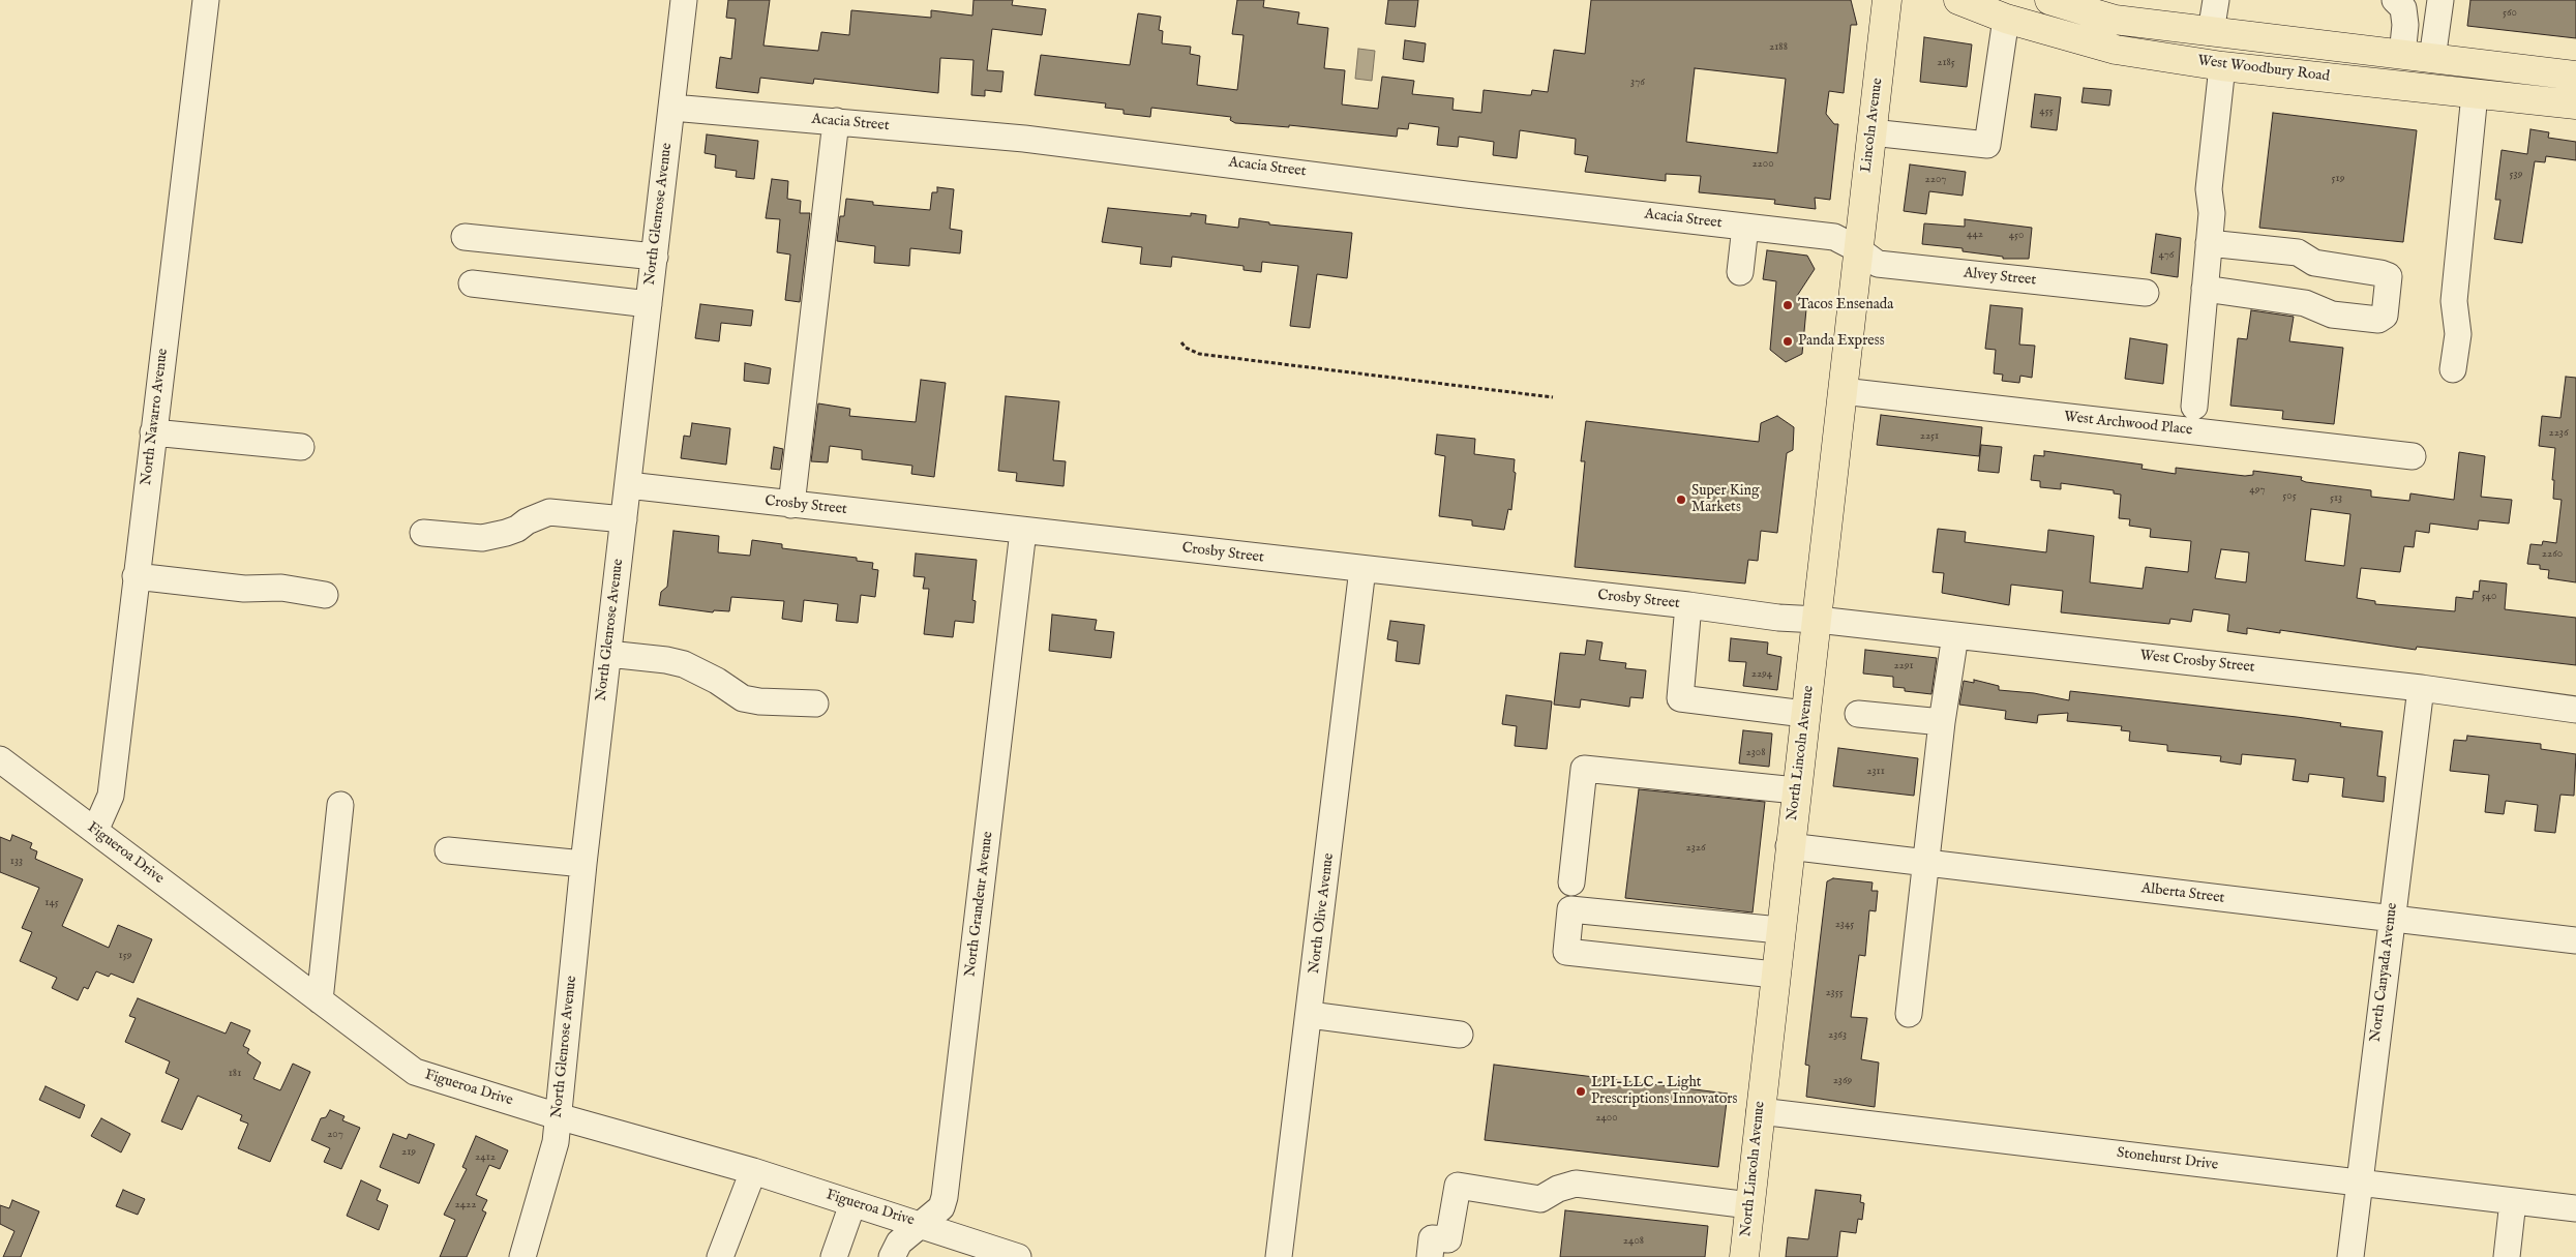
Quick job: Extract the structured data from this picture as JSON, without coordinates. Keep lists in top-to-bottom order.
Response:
{
  "streets": {
    "main road": ["West Woodbury Road", "Lincoln Avenue", "North Lincoln Avenue"],
    "street": [
      "Acacia Street",
      "North Glenrose Avenue",
      "Alvey Street",
      "North Navarro Avenue",
      "West Archwood Place",
      "Crosby Street",
      "West Crosby Street",
      "Figueroa Drive",
      "Alberta Street",
      "North Grandeur Avenue",
      "North Olive Avenue",
      "North Canyada Avenue",
      "Stonehurst Drive"
    ]
  },
  "crossings": [
    ["Acacia Street", "Lincoln Avenue"],
    ["Acacia Street", "North Glenrose Avenue"],
    ["Acacia Street", "Alvey Street"],
    ["Acacia Street", "North Lincoln Avenue"],
    ["Lincoln Avenue", "Alvey Street"],
    ["Lincoln Avenue", "North Lincoln Avenue"],
    ["North Glenrose Avenue", "Crosby Street"],
    ["North Glenrose Avenue", "Figueroa Drive"],
    ["Alvey Street", "North Lincoln Avenue"],
    ["North Navarro Avenue", "Figueroa Drive"],
    ["West Archwood Place", "North Lincoln Avenue"],
    ["Crosby Street", "West Crosby Street"],
    ["Crosby Street", "North Lincoln Avenue"],
    ["Crosby Street", "North Grandeur Avenue"],
    ["Crosby Street", "North Olive Avenue"],
    ["West Crosby Street", "North Lincoln Avenue"],
    ["West Crosby Street", "North Canyada Avenue"],
    ["North Lincoln Avenue", "Alberta Street"],
    ["North Lincoln Avenue", "Stonehurst Drive"],
    ["Figueroa Drive", "North Grandeur Avenue"],
    ["Alberta Street", "North Canyada Avenue"],
    ["North Canyada Avenue", "Stonehurst Drive"]
  ],
  "places": [
    "Tacos Ensenada",
    "Panda Express",
    "Super King Markets",
    "LPI-LLC - Light Prescriptions Innovators"
  ],
  "house_numbers": [
    "560",
    "2188",
    "2185",
    "376",
    "455",
    "2200",
    "539",
    "519",
    "2207",
    "442",
    "450",
    "476",
    "2236",
    "2251",
    "497",
    "505",
    "513",
    "2260",
    "540",
    "2291",
    "2294",
    "2308",
    "2311",
    "2326",
    "133",
    "145",
    "2345",
    "159",
    "2355",
    "2363",
    "181",
    "2369",
    "2400",
    "207",
    "219",
    "2412",
    "2422",
    "2408"
  ]
}
